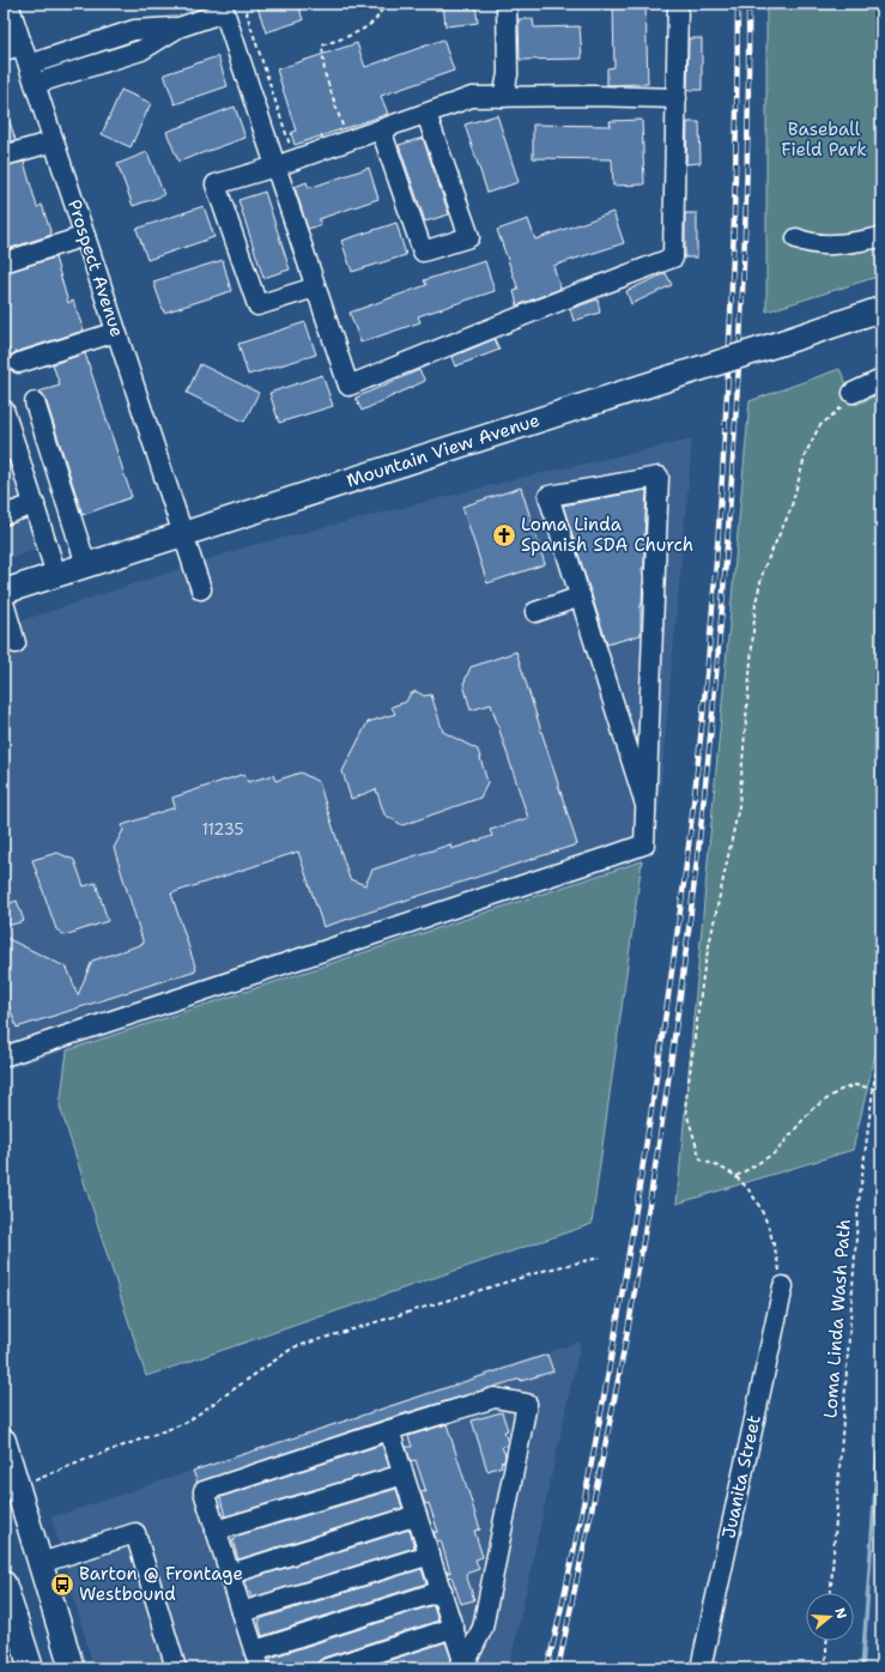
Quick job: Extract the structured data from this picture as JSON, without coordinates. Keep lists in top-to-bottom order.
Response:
{
  "streets": {
    "main road": ["Mountain View Avenue"],
    "street": ["Prospect Avenue", "Juanita Street"],
    "path": ["Loma Linda Wash Path"]
  },
  "crossings": [
    ["Prospect Avenue", "Mountain View Avenue"]
  ],
  "parks": ["Baseball Field Park"],
  "places": {
    "church": ["Loma Linda Spanish SDA Church"],
    "bus stop": ["Barton @ Frontage Westbound"]
  },
  "house_numbers": ["11235"],
  "north": "right"
}
